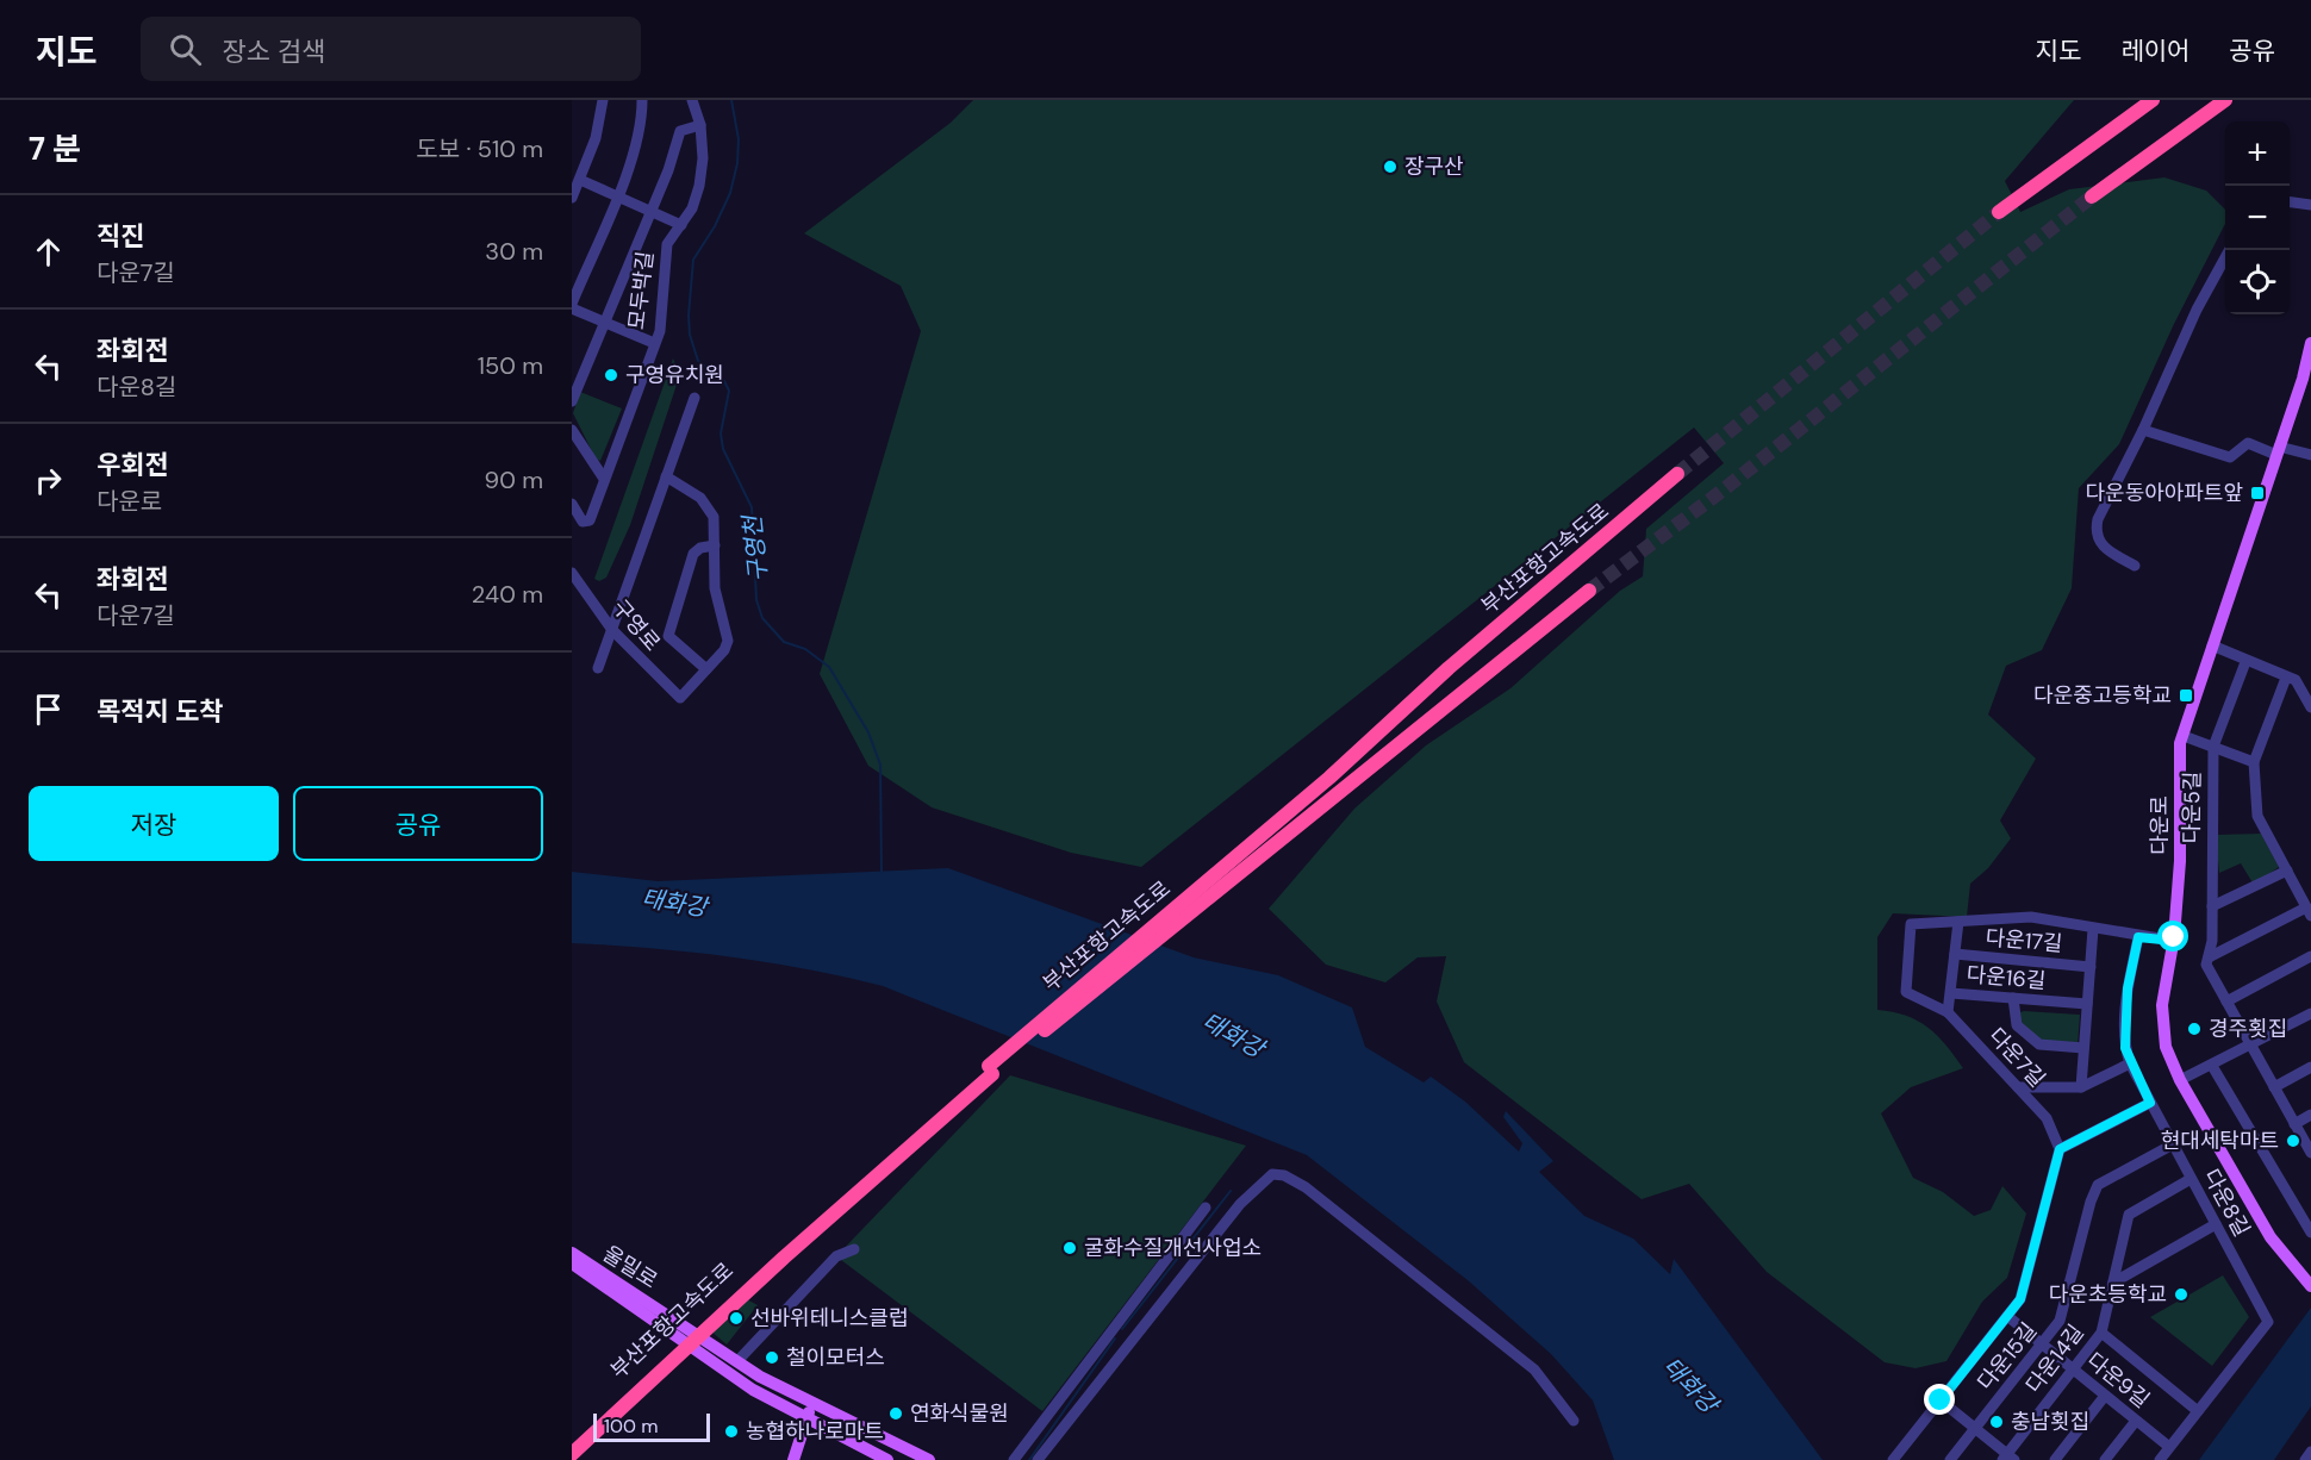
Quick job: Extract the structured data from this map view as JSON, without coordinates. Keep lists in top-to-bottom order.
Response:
{
  "streets": {
    "highway": ["부산포항고속도로"],
    "main road": ["다운로", "울밀로"],
    "street": [
      "모두박길",
      "구영로",
      "다운5길",
      "다운17길",
      "다운16길",
      "다운7길",
      "다운8길",
      "다운15길",
      "다운14길",
      "다운9길"
    ]
  },
  "crossings": [
    ["다운로", "다운7길"],
    ["다운17길", "다운16길"],
    ["다운17길", "다운7길"],
    ["다운16길", "다운7길"],
    ["다운7길", "다운8길"],
    ["다운8길", "다운15길"],
    ["다운8길", "다운14길"],
    ["다운15길", "다운9길"],
    ["다운14길", "다운9길"]
  ],
  "water": ["구영천", "태화강"],
  "places": {
    "other": [
      "장구산",
      "구영유치원",
      "경주횟집",
      "현대세탁마트",
      "굴화수질개선사업소",
      "다운초등학교",
      "선바위테니스클럽",
      "철이모터스",
      "연화식물원",
      "충남횟집",
      "농협하나로마트"
    ],
    "transit": ["다운동아아파트앞", "다운중고등학교"]
  },
  "scale_bar": "100 m",
  "page": {
    "header": "지도",
    "search": "장소 검색",
    "nav": ["지도", "레이어", "공유"],
    "heading": ["7 분", "도보 · 510 m"],
    "map_buttons": ["+", "−"],
    "list": [
      ["직진", "다운7길", "30 m"],
      ["좌회전", "다운8길", "150 m"],
      ["우회전", "다운로", "90 m"],
      ["좌회전", "다운7길", "240 m"],
      "목적지 도착"
    ],
    "buttons": ["저장", "공유"],
    "scale": "100 m"
  }
}
